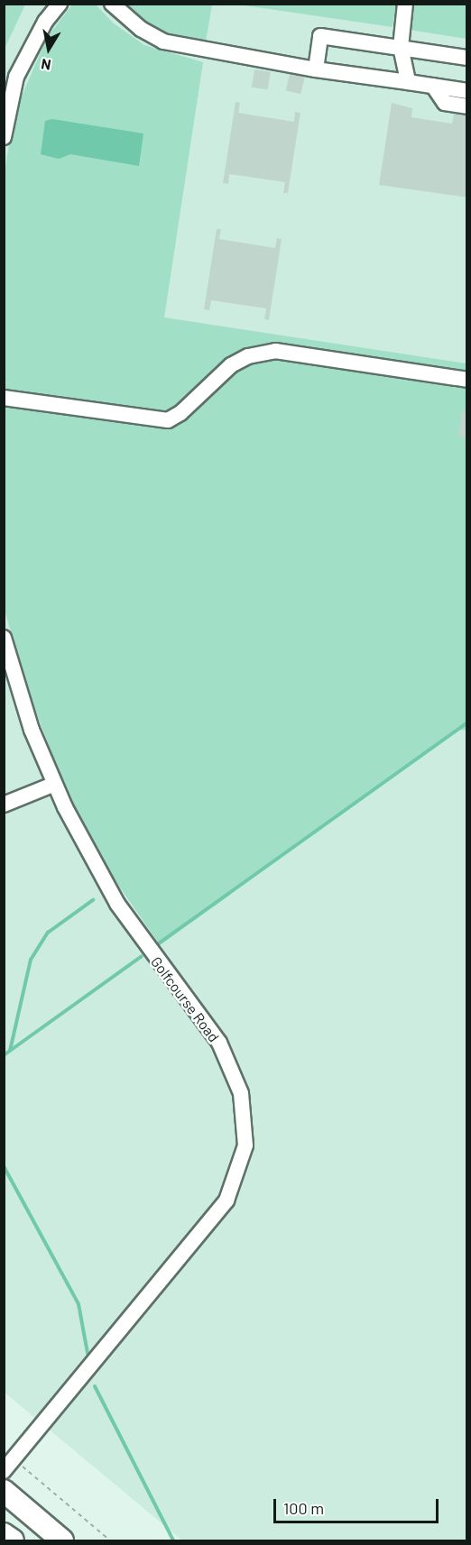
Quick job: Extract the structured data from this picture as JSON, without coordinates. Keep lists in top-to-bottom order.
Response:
{
  "streets": {
    "street": ["Golfcourse Road"]
  },
  "scale_bar": "100 m",
  "north": "bottom"
}
